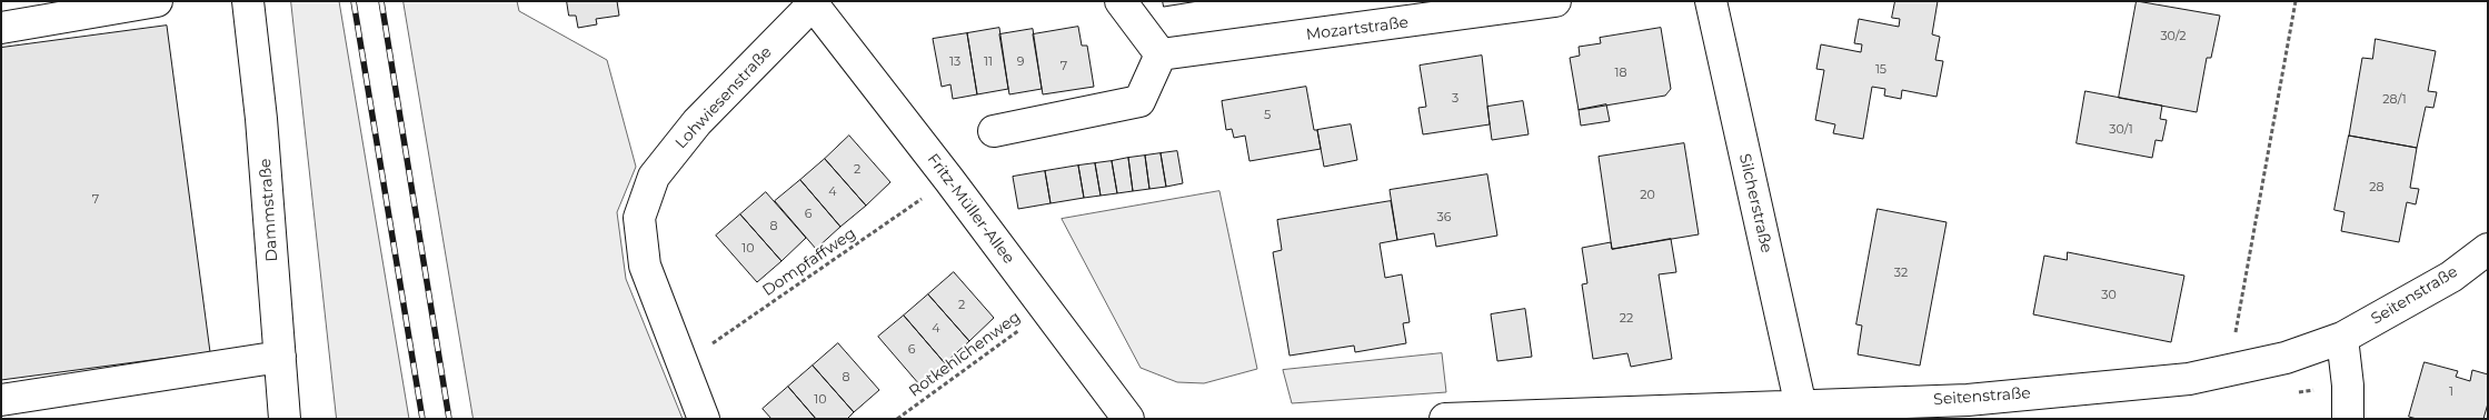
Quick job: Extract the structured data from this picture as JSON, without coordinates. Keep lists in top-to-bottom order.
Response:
{
  "streets": {
    "street": [
      "Mozartstraße",
      "Lohwiesenstraße",
      "Silcherstraße",
      "Fritz-Müller-Allee",
      "Dammstraße",
      "Seitenstraße"
    ],
    "path": ["Dompfaffweg", "Rotkehlchenweg"]
  },
  "crossings": [
    ["Lohwiesenstraße", "Fritz-Müller-Allee"],
    ["Lohwiesenstraße", "Dompfaffweg"],
    ["Silcherstraße", "Seitenstraße"],
    ["Fritz-Müller-Allee", "Dompfaffweg"],
    ["Fritz-Müller-Allee", "Rotkehlchenweg"]
  ],
  "house_numbers": [
    "30/2",
    "13",
    "11",
    "9",
    "7",
    "15",
    "18",
    "3",
    "28/1",
    "5",
    "30/1",
    "2",
    "28",
    "4",
    "20",
    "7",
    "6",
    "36",
    "8",
    "10",
    "32",
    "30",
    "2",
    "22",
    "4",
    "6",
    "8",
    "1",
    "10"
  ]
}
